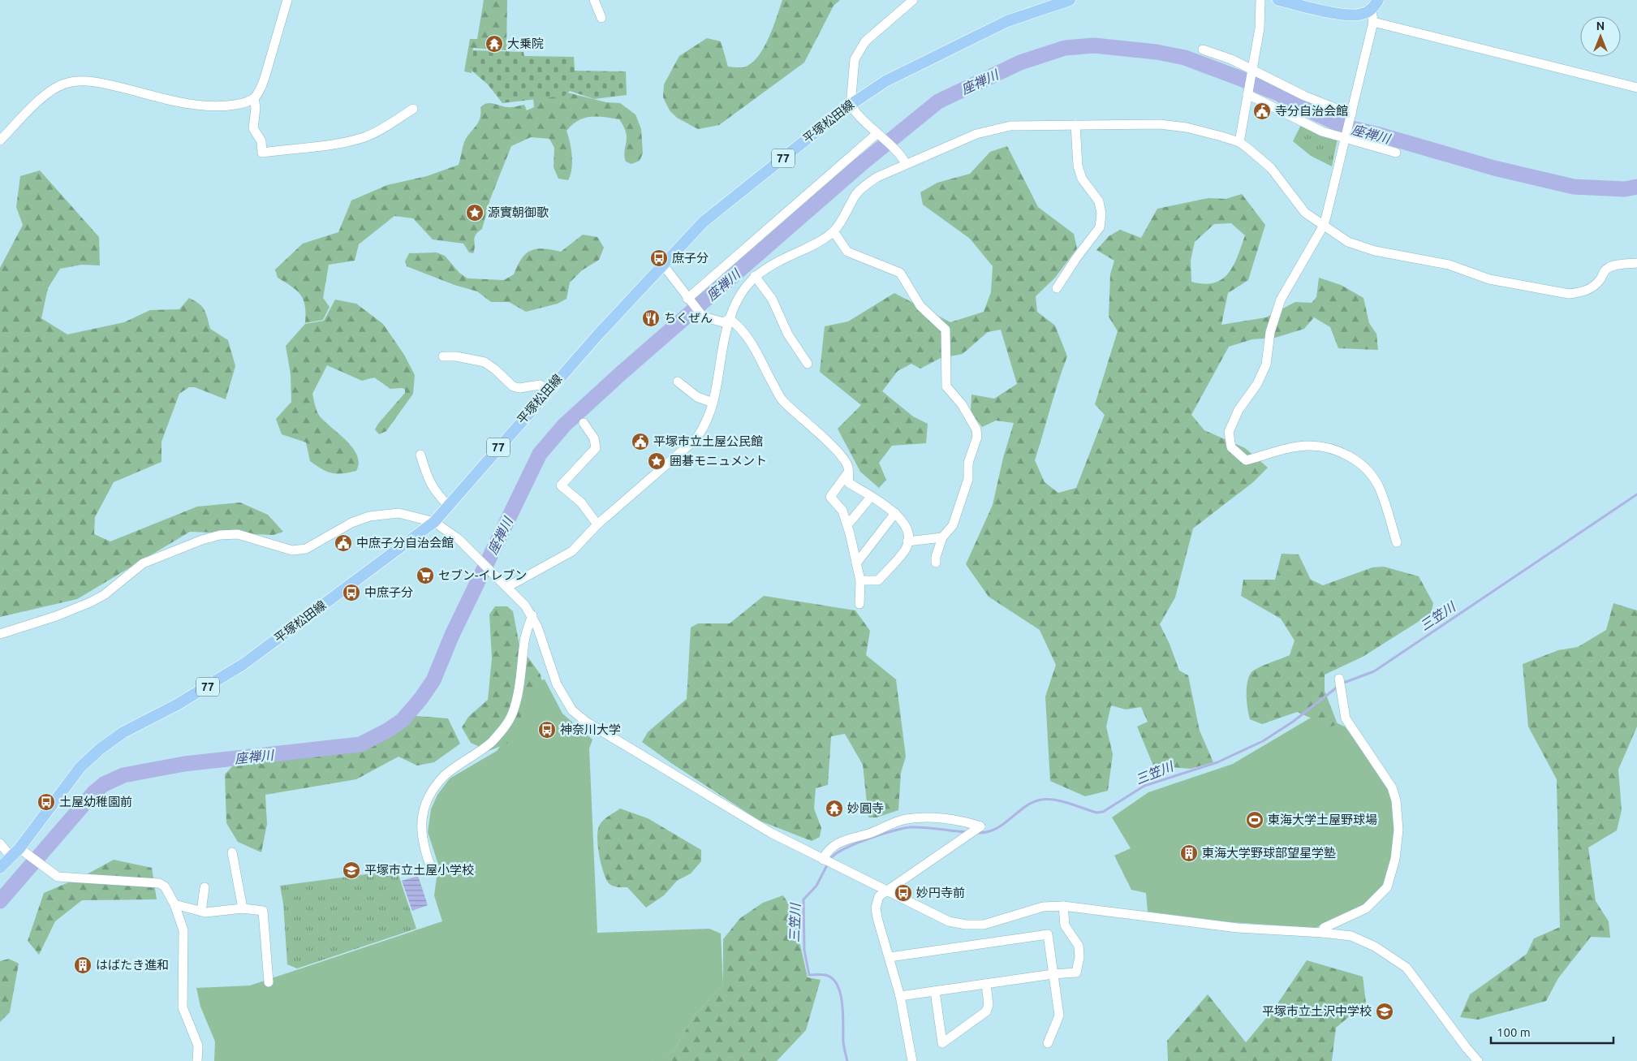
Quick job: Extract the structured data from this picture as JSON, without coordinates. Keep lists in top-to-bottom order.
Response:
{
  "streets": {
    "main road": ["平塚松田線", "77"]
  },
  "water": ["座禅川", "三笠川"],
  "places": {
    "temple": ["大乗院", "妙圓寺"],
    "public building": ["寺分自治会館", "平塚市立土屋公民館", "中庶子分自治会館"],
    "place": ["源實朝御歌", "囲碁モニュメント"],
    "bus stop": [
      "庶子分",
      "中庶子分",
      "神奈川大学",
      "土屋幼稚園前",
      "妙円寺前"
    ],
    "restaurant": ["ちくぜん"],
    "supermarket": ["セブン-イレブン"],
    "sports": ["東海大学土屋野球場"],
    "building": ["東海大学野球部望星学塾", "はばたき進和"],
    "school or university": ["平塚市立土屋小学校", "平塚市立土沢中学校"]
  },
  "scale_bar": "100 m",
  "north": "top"
}
